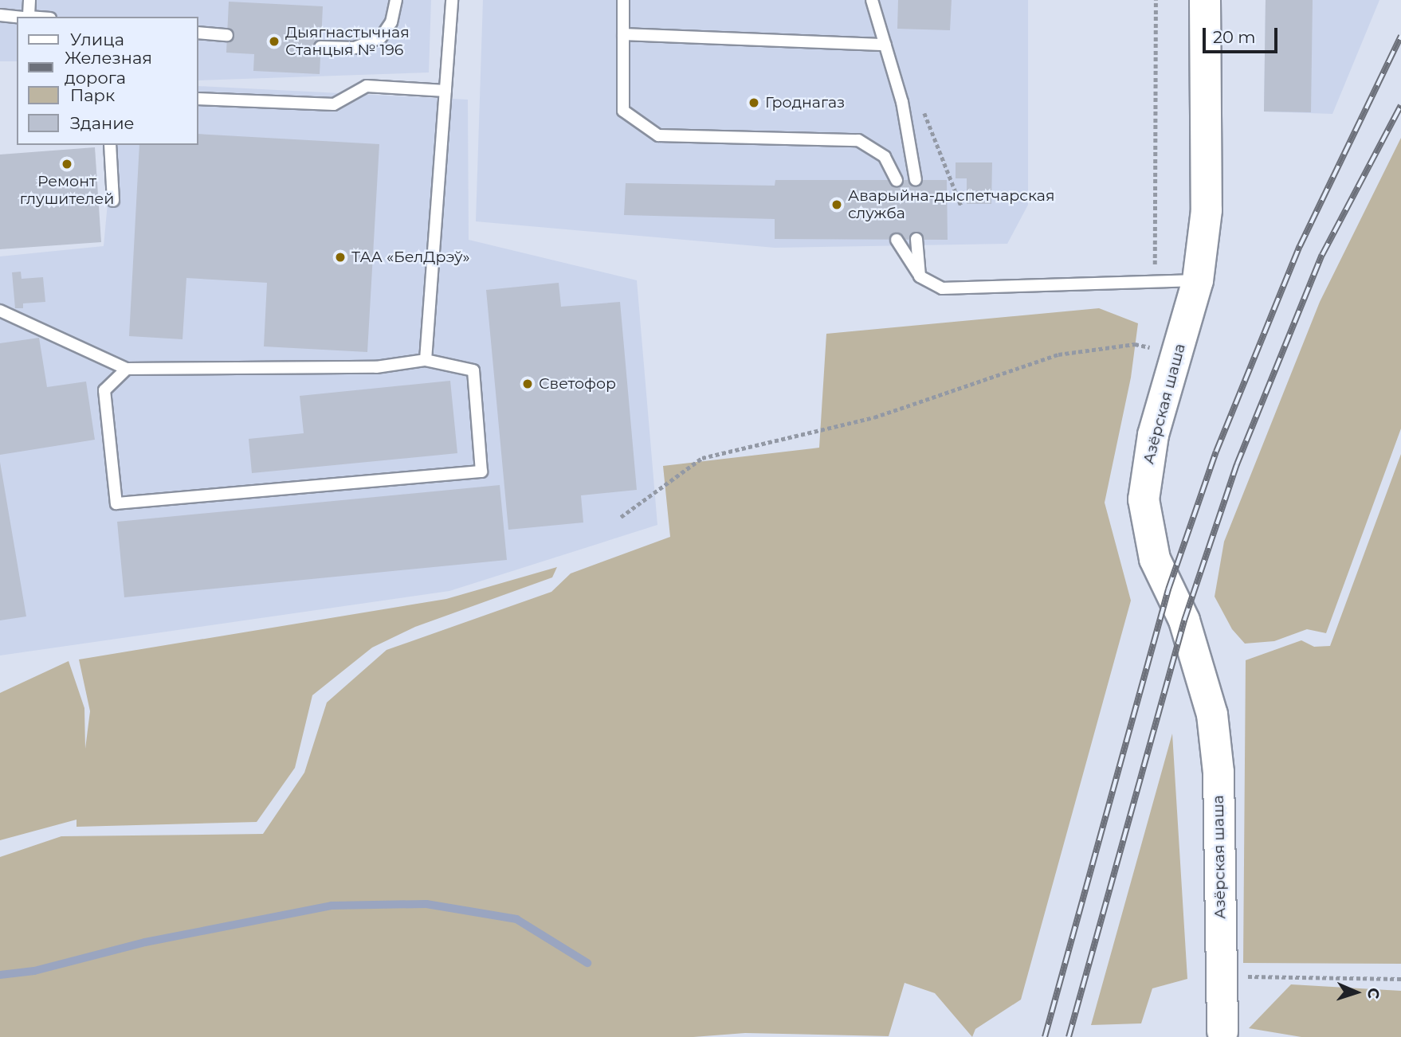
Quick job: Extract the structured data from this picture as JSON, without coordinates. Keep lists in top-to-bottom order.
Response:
{
  "streets": {
    "main road": ["Азёрская шаша"]
  },
  "places": [
    "Дыягнастычная Станцыя № 196",
    "Гроднагаз",
    "Ремонт глушителей",
    "Аварыйна-дыспетчарская служба",
    "ТАА «БелДрэў»",
    "Светофор"
  ],
  "legend": [
    "Улица",
    "Железная дорога",
    "Парк",
    "Здание"
  ],
  "scale_bar": "20 m",
  "north": "right"
}
